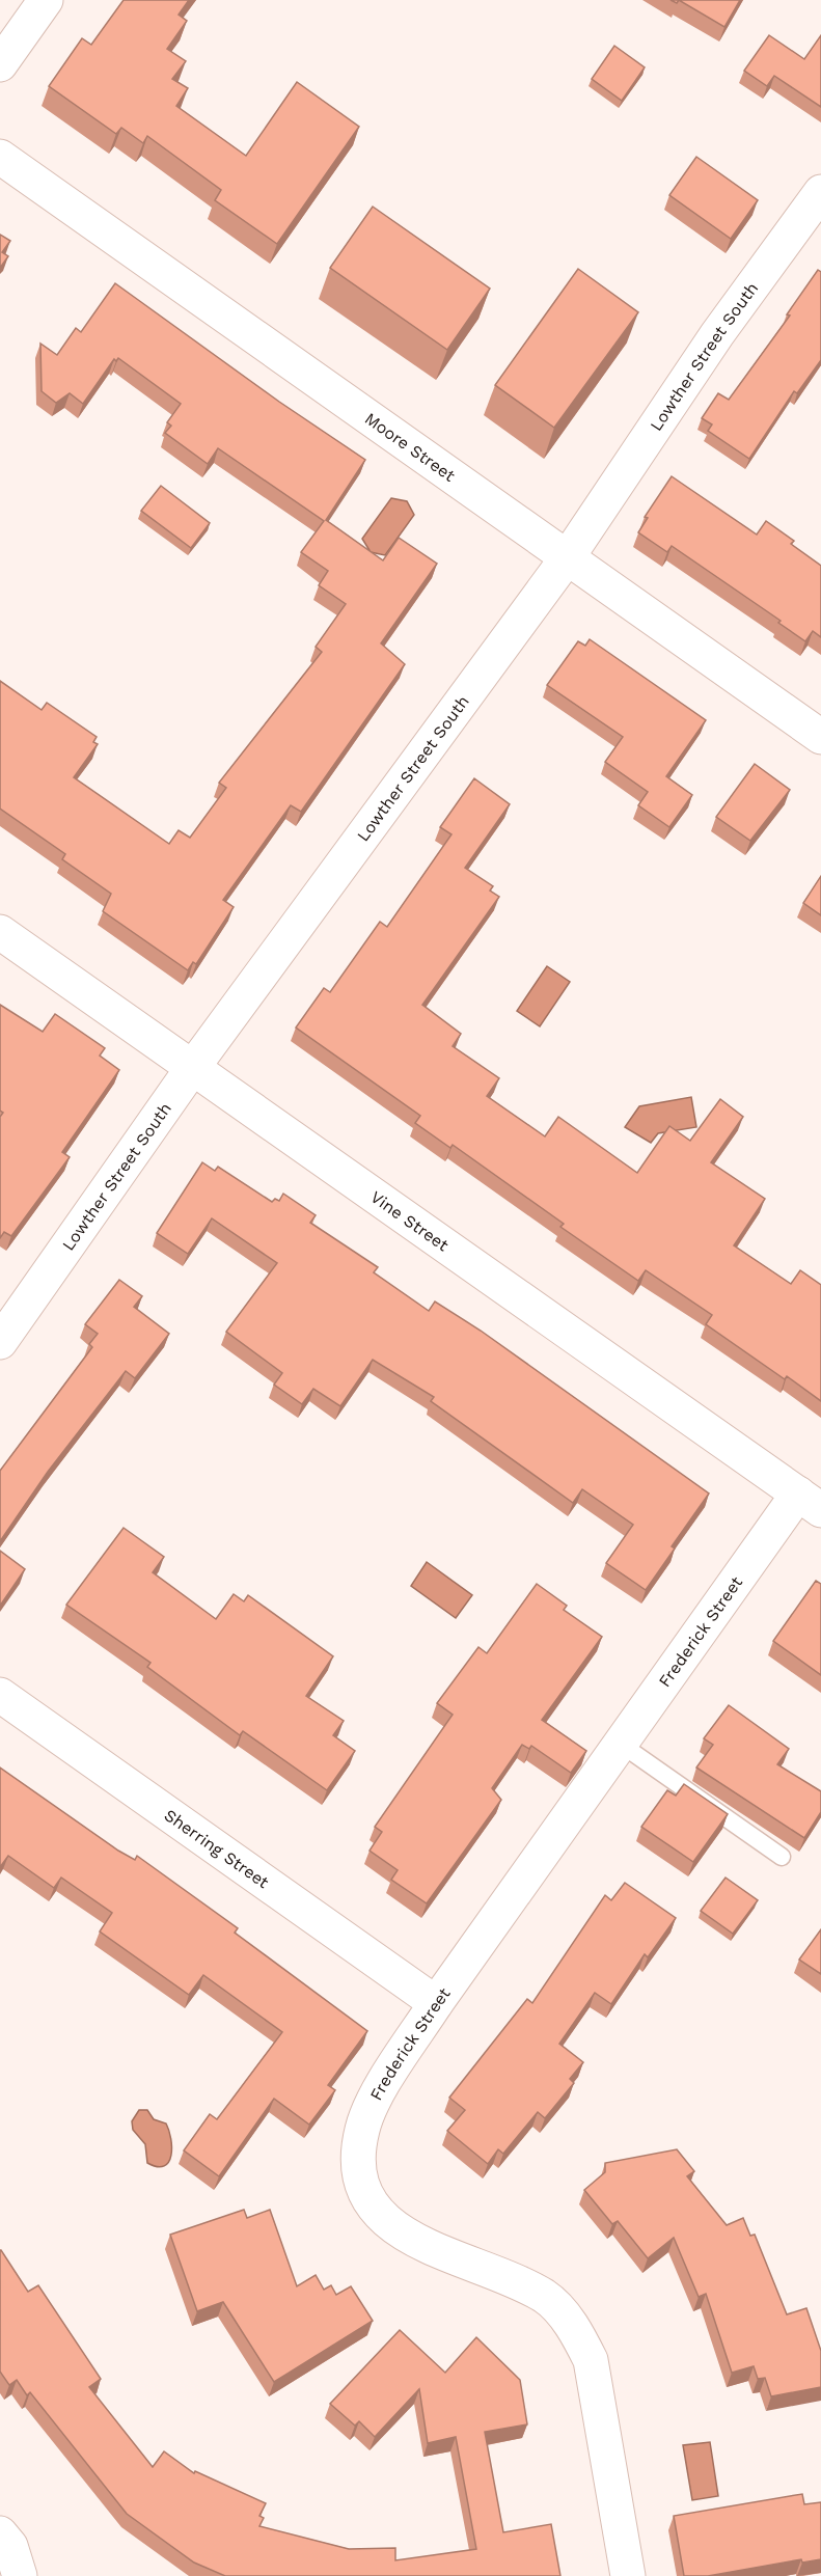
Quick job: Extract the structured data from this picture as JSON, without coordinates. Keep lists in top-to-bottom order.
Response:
{
  "streets": {
    "street": [
      "Lowther Street South",
      "Moore Street",
      "Vine Street",
      "Frederick Street",
      "Sherring Street"
    ]
  },
  "crossings": [
    ["Lowther Street South", "Moore Street"],
    ["Lowther Street South", "Vine Street"],
    ["Vine Street", "Frederick Street"],
    ["Frederick Street", "Sherring Street"]
  ]
}
